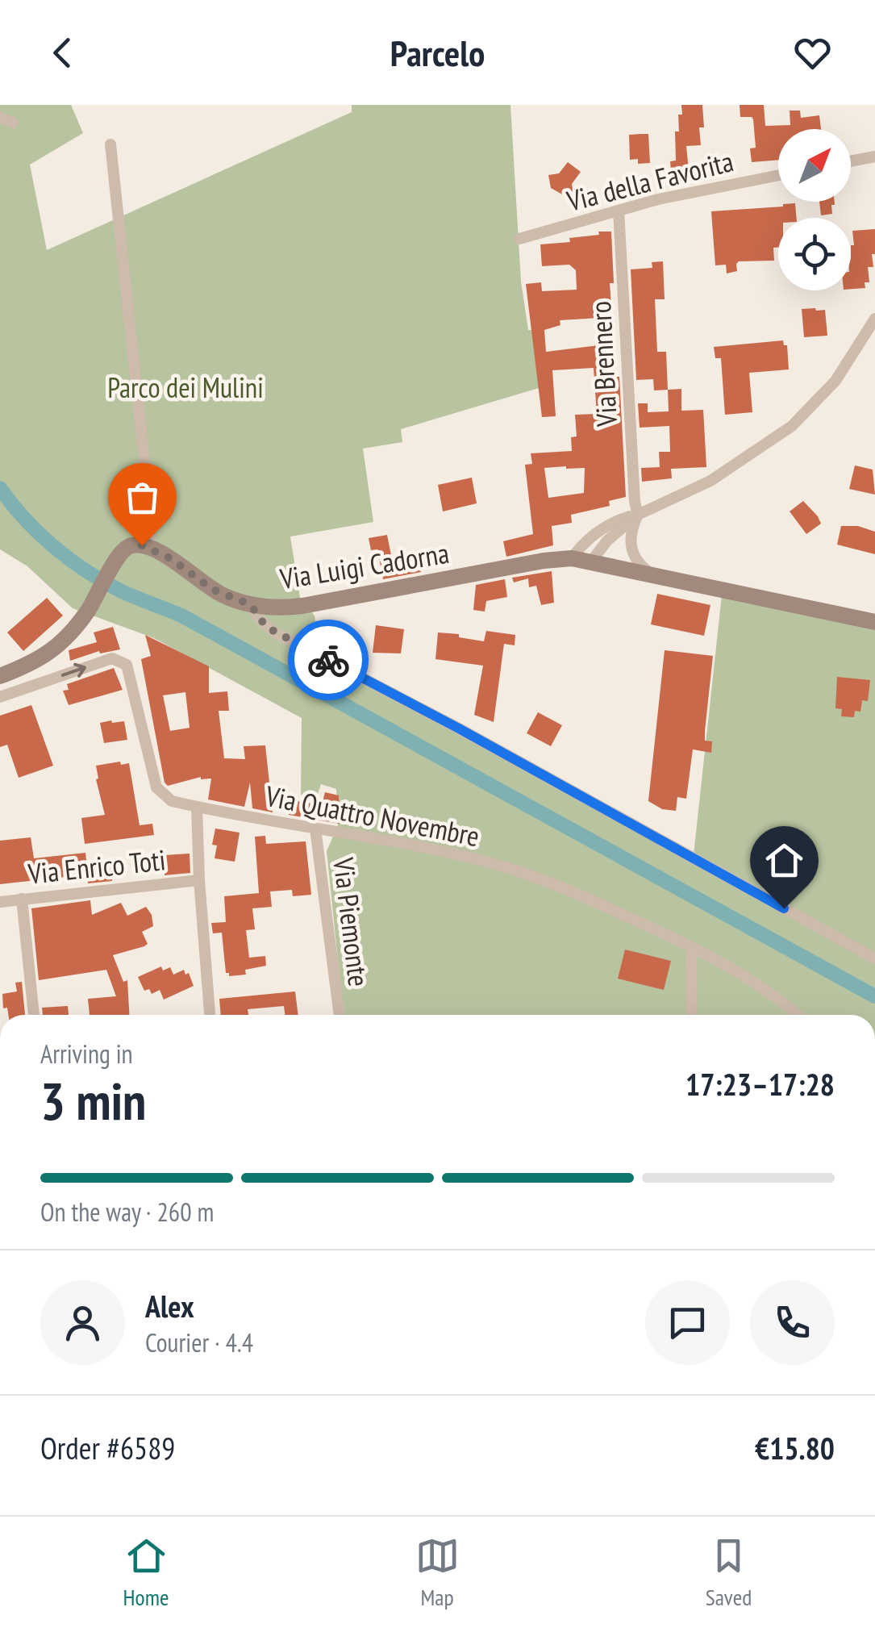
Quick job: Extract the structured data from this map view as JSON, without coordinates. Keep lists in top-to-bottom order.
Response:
{
  "streets": {
    "street": [
      "Via della Favorita",
      "Via Brennero",
      "Via Luigi Cadorna",
      "Via Quattro Novembre",
      "Via Enrico Toti",
      "Via Piemonte"
    ]
  },
  "crossings": [
    ["Via della Favorita", "Via Brennero"],
    ["Via Quattro Novembre", "Via Piemonte"]
  ],
  "parks": ["Parco dei Mulini"],
  "north": "top right",
  "page": {
    "header": "Parcelo",
    "heading": ["3 min", "Arriving in", "17:23–17:28"],
    "panel": [
      "Alex",
      "Courier · 4.4",
      "Order #6589",
      "€15.80"
    ],
    "bar": "On the way · 260 m",
    "tabs": ["Home", "Map", "Saved"]
  }
}
